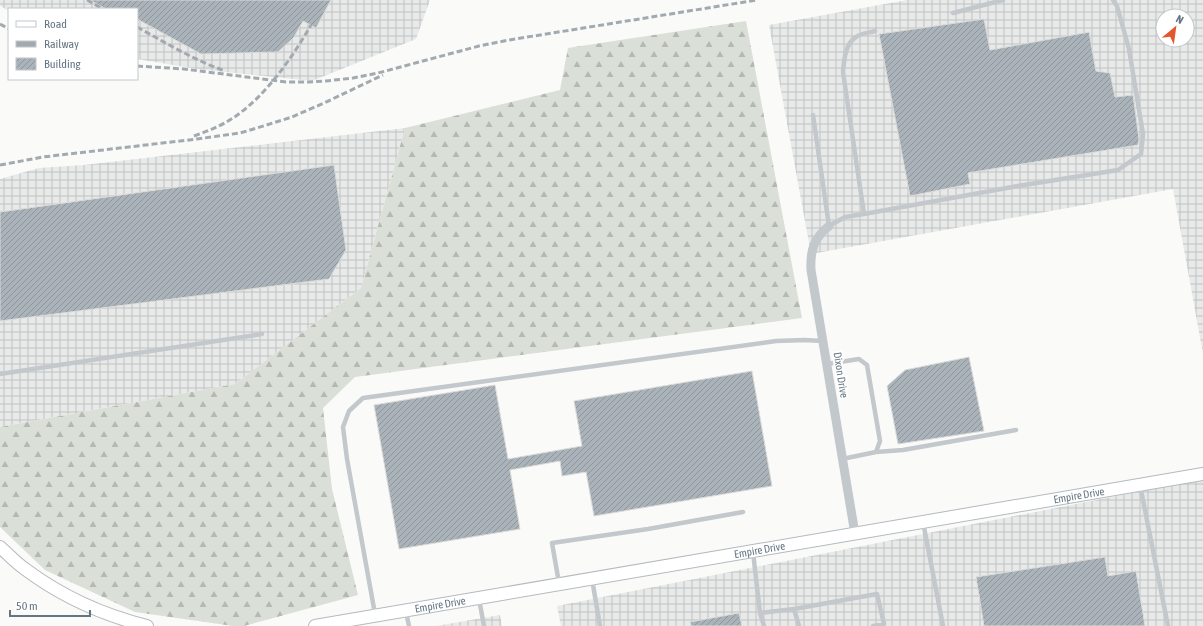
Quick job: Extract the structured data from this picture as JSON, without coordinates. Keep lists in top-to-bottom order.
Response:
{
  "streets": {
    "street": ["Dixon Drive", "Empire Drive"]
  },
  "crossings": [
    ["Dixon Drive", "Empire Drive"]
  ],
  "legend": ["Road", "Railway", "Building"],
  "scale_bar": "50 m",
  "north": "top right"
}
